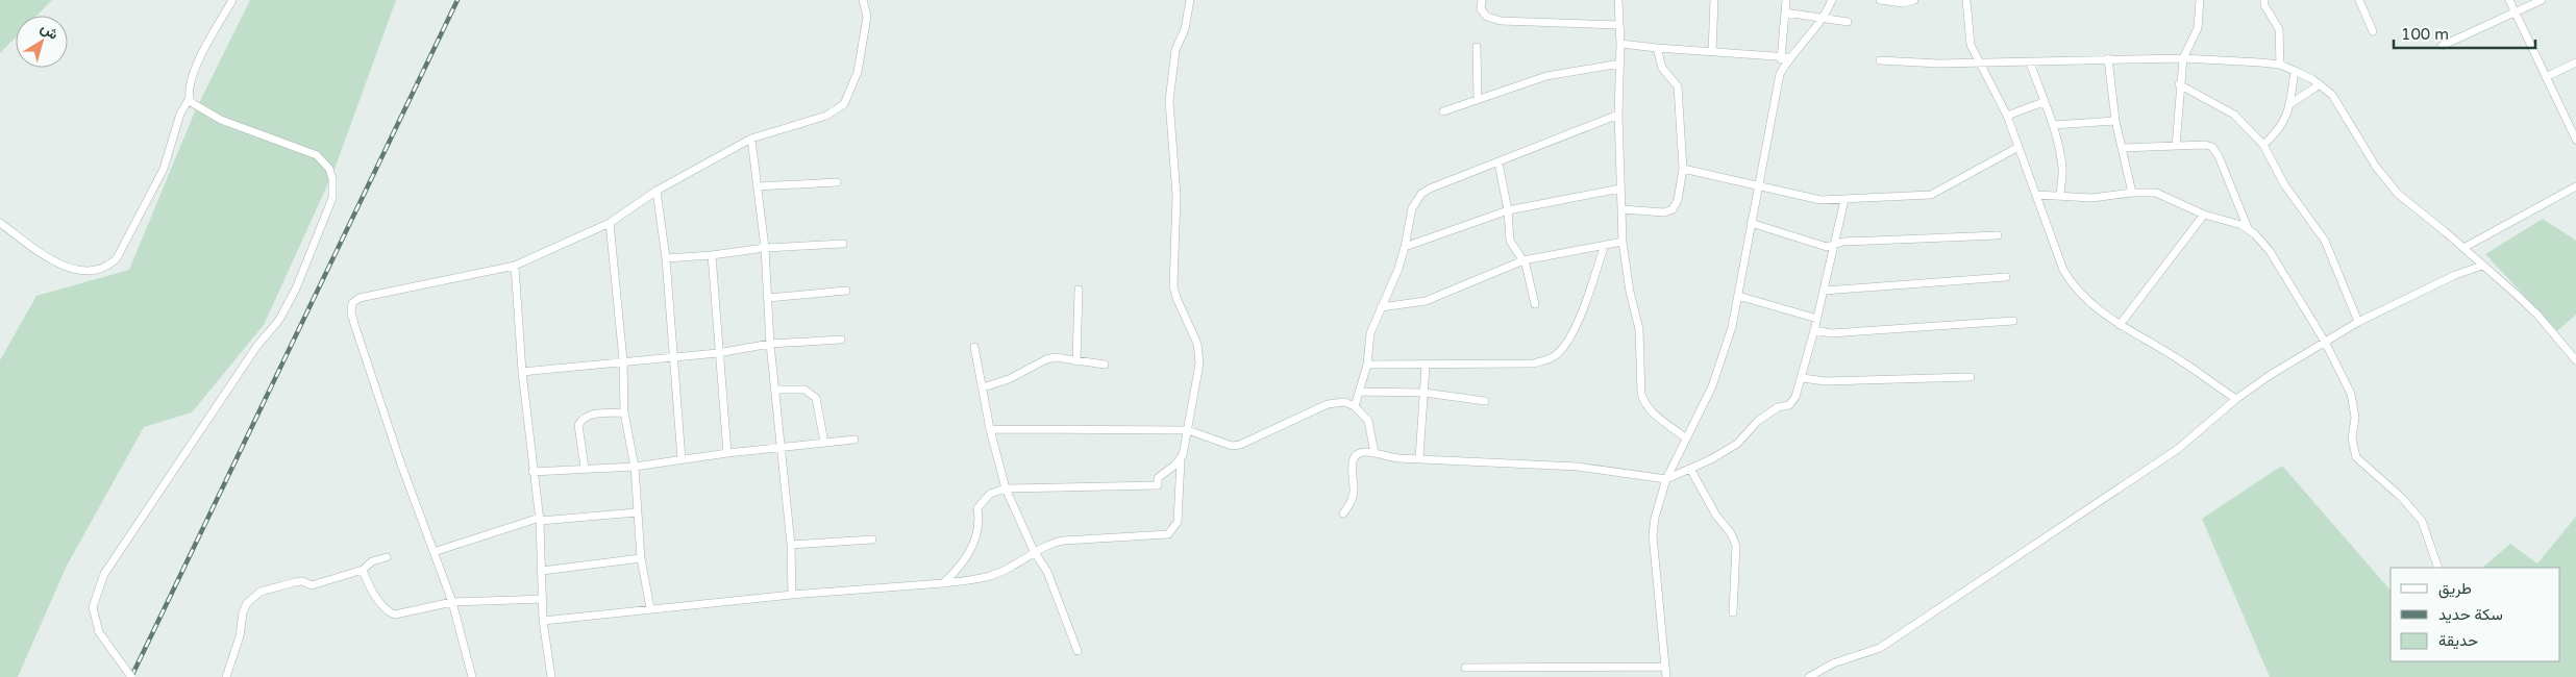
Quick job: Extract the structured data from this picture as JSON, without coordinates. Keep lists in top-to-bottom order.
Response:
{
  "legend": ["طريق", "سكة حديد", "حديقة"],
  "scale_bar": "100 m",
  "north": "top right"
}
